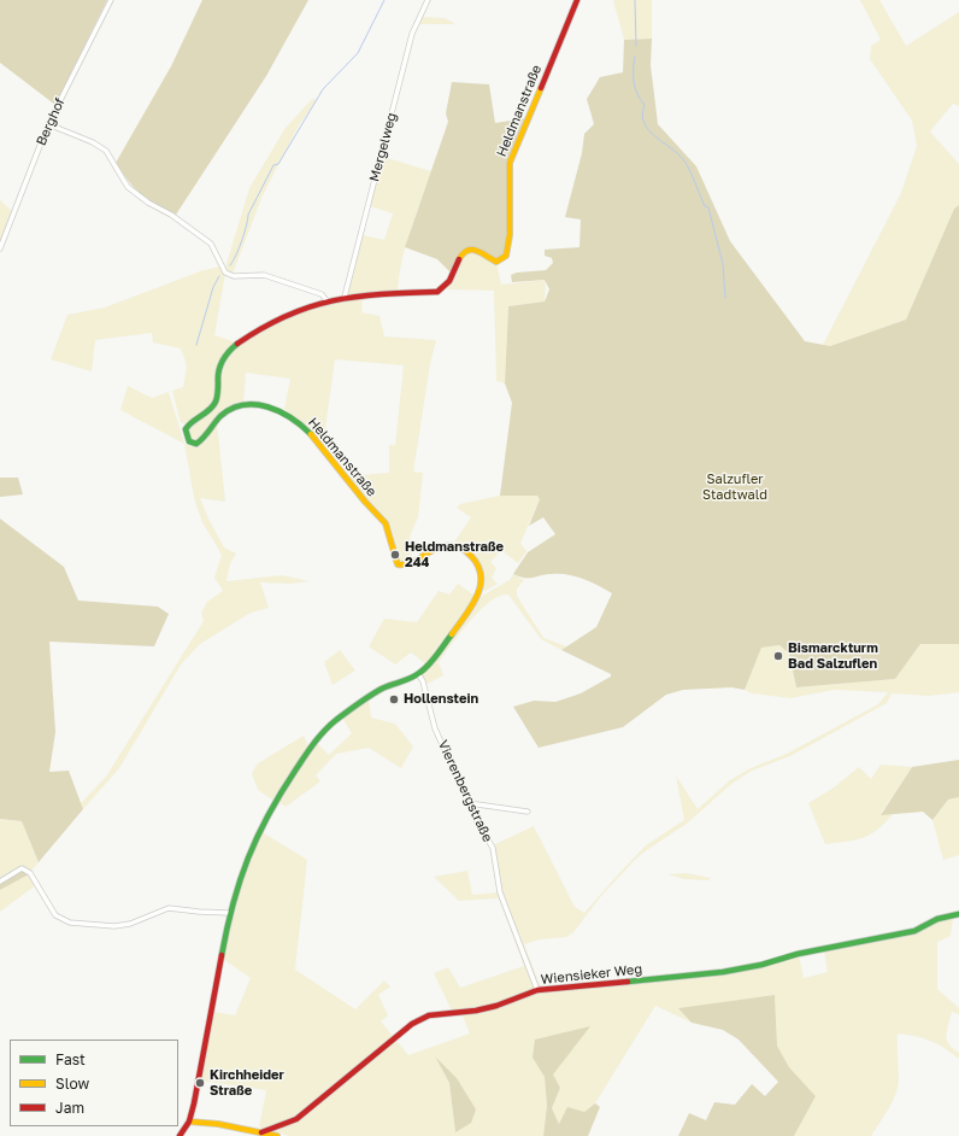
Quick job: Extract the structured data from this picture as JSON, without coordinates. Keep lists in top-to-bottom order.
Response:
{
  "streets": {
    "main road": ["Heldmanstraße", "Wiensieker Weg"],
    "street": ["Berghof", "Mergelweg", "Vierenbergstraße"]
  },
  "crossings": [
    ["Heldmanstraße", "Mergelweg"],
    ["Heldmanstraße", "Vierenbergstraße"],
    ["Vierenbergstraße", "Wiensieker Weg"]
  ],
  "parks": ["Salzufler Stadtwald"],
  "places": [
    "Heldmanstraße 244",
    "Bismarckturm Bad Salzuflen",
    "Hollenstein",
    "Kirchheider Straße"
  ],
  "legend": ["Fast", "Slow", "Jam"]
}
